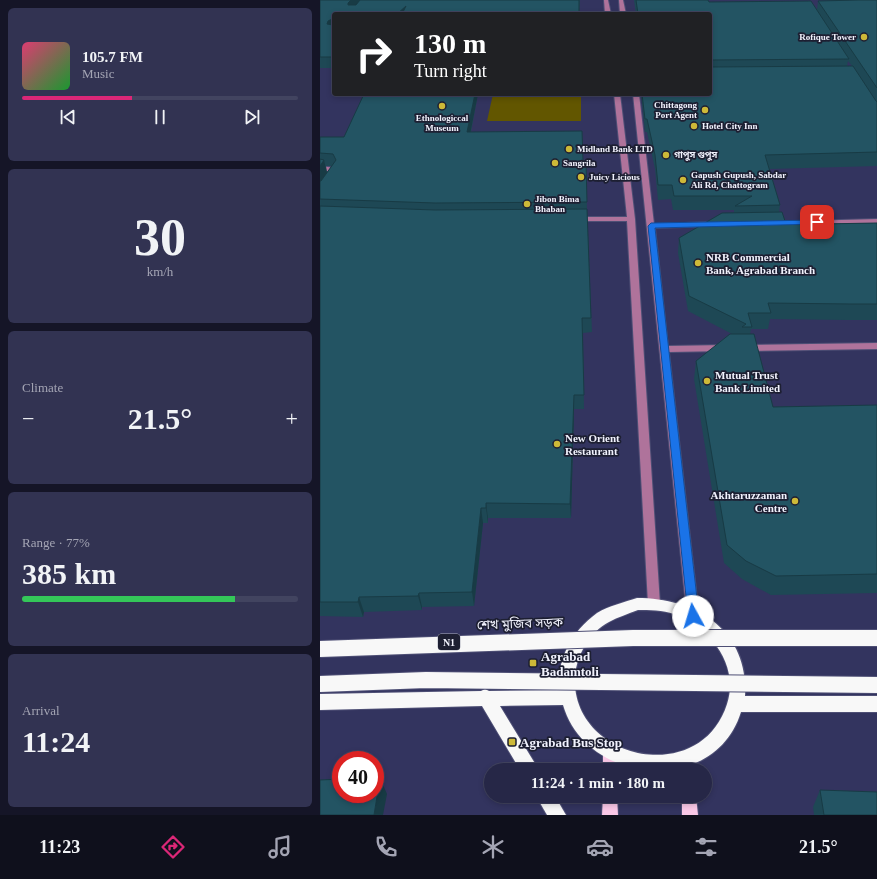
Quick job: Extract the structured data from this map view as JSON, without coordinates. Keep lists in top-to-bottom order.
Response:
{
  "streets": {
    "highway": ["শেখ মুজিব সড়ক", "N1"]
  },
  "places": {
    "other": [
      "Rofique Tower",
      "Ethnologiccal Museum",
      "Chittagong Port Agent",
      "Hotel City Inn",
      "Midland Bank LTD",
      "গাপুস গুপুস",
      "Sangrila",
      "Juicy Licious",
      "Gapush Gupush, Sabdar Ali Rd, Chattogram",
      "Jibon Bima Bhaban",
      "NRB Commercial Bank, Agrabad Branch",
      "Mutual Trust Bank Limited",
      "New Orient Restaurant",
      "Akhtaruzzaman Centre"
    ],
    "transit": ["Agrabad Badamtoli", "Agrabad Bus Stop"]
  },
  "page": {
    "turn": ["130 m", "Turn right"],
    "song": ["105.7 FM", "Music"],
    "tile": [
      ["30", "km/h"],
      "Climate",
      ["Range · 77%", "385 km"],
      ["Arrival", "11:24"]
    ],
    "heat": ["−", "21.5°", "+"],
    "limit": "40",
    "trip": "11:24 · 1 min · 180 m",
    "tabs": ["11:23", "21.5°"]
  }
}
